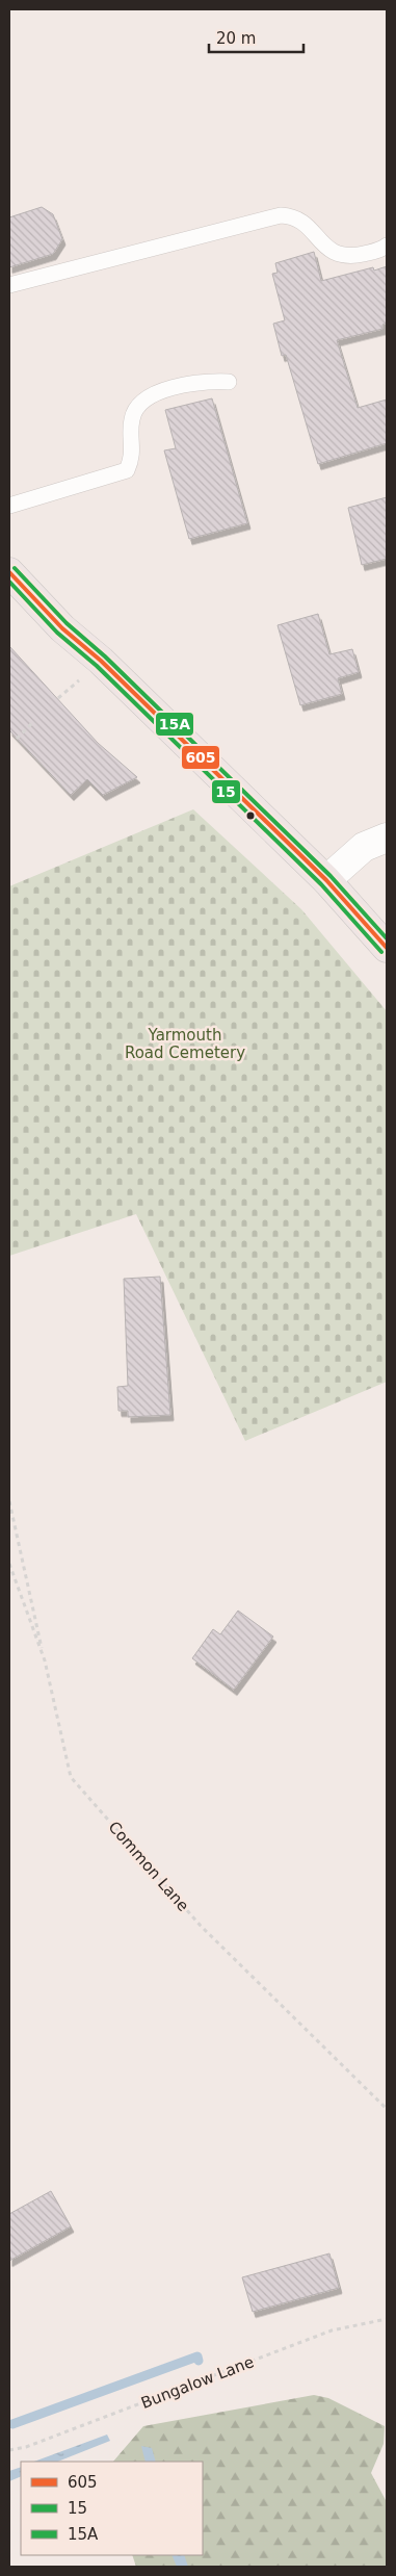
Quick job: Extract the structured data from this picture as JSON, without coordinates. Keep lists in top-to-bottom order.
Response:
{
  "streets": {
    "path": ["Common Lane", "Bungalow Lane"]
  },
  "parks": ["Yarmouth Road Cemetery"],
  "lines": ["transit line 15A", "transit line 605", "transit line 15"],
  "legend": ["605", "15", "15A"],
  "scale_bar": "20 m"
}
